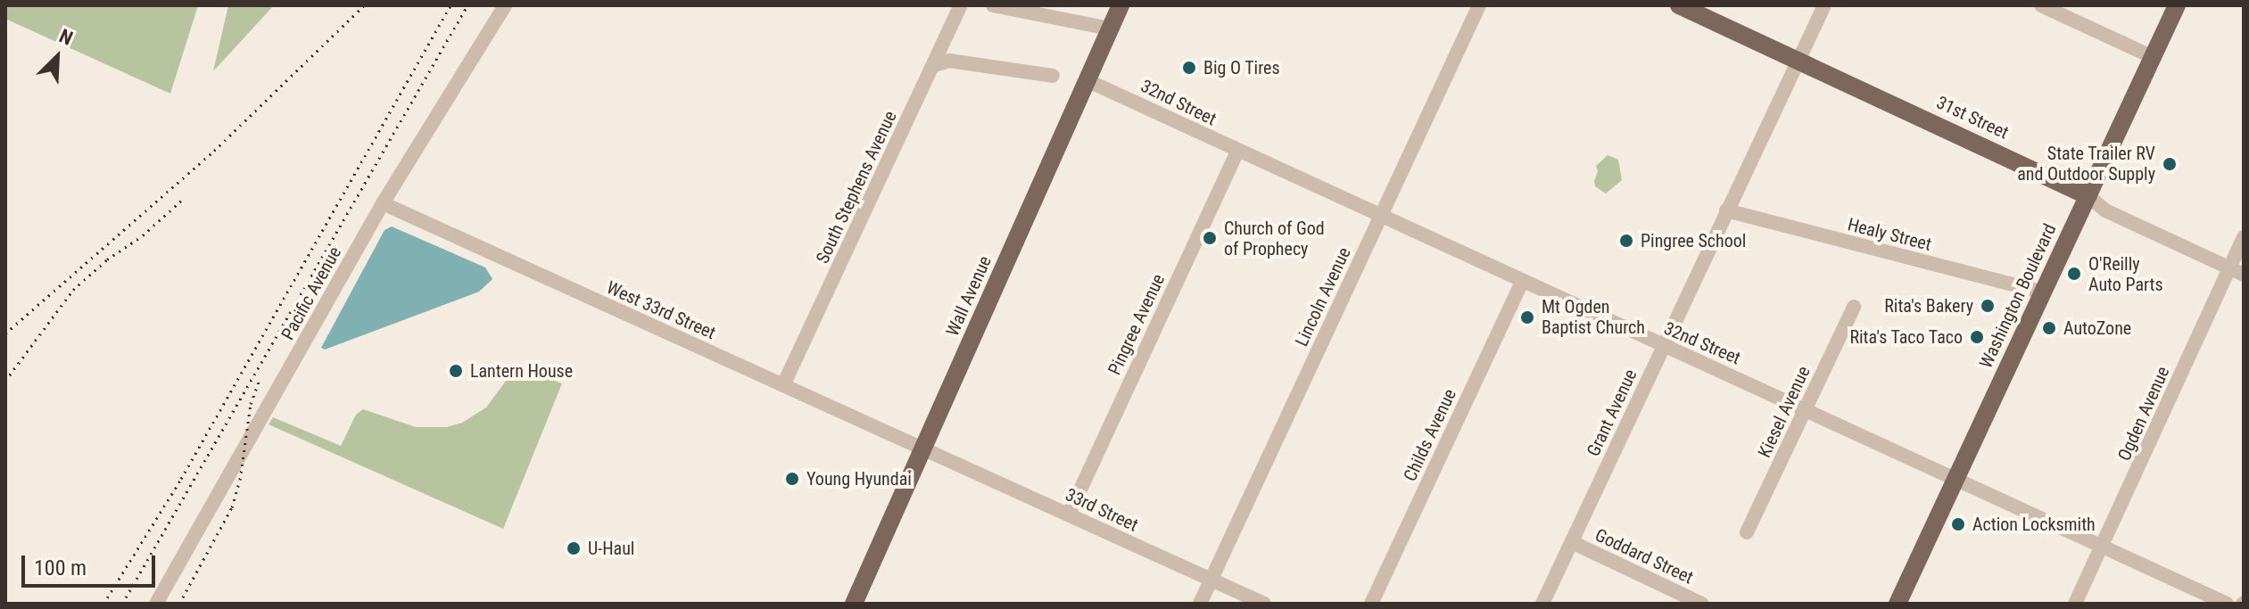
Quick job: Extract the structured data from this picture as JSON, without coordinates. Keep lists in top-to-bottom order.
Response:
{
  "streets": {
    "main road": ["31st Street", "Wall Avenue", "Washington Boulevard"],
    "street": [
      "32nd Street",
      "South Stephens Avenue",
      "Healy Street",
      "Pacific Avenue",
      "Lincoln Avenue",
      "West 33rd Street",
      "Pingree Avenue",
      "Kiesel Avenue",
      "Grant Avenue",
      "Ogden Avenue",
      "Childs Avenue",
      "33rd Street",
      "Goddard Street"
    ]
  },
  "crossings": [
    ["32nd Street", "Wall Avenue"],
    ["32nd Street", "Washington Boulevard"],
    ["32nd Street", "Lincoln Avenue"],
    ["32nd Street", "Pingree Avenue"],
    ["32nd Street", "Kiesel Avenue"],
    ["32nd Street", "Grant Avenue"],
    ["32nd Street", "Ogden Avenue"],
    ["32nd Street", "Childs Avenue"],
    ["31st Street", "Washington Boulevard"],
    ["31st Street", "Grant Avenue"],
    ["31st Street", "Ogden Avenue"],
    ["South Stephens Avenue", "West 33rd Street"],
    ["Healy Street", "Washington Boulevard"],
    ["Healy Street", "Grant Avenue"],
    ["Pacific Avenue", "West 33rd Street"],
    ["Wall Avenue", "West 33rd Street"],
    ["Wall Avenue", "33rd Street"],
    ["Lincoln Avenue", "33rd Street"],
    ["West 33rd Street", "33rd Street"],
    ["Pingree Avenue", "33rd Street"],
    ["Grant Avenue", "Goddard Street"]
  ],
  "places": [
    "Big O Tires",
    "State Trailer RV and Outdoor Supply",
    "Church of God of Prophecy",
    "Pingree School",
    "O'Reilly Auto Parts",
    "Rita's Bakery",
    "Mt Ogden Baptist Church",
    "AutoZone",
    "Rita's Taco Taco",
    "Lantern House",
    "Young Hyundai",
    "Action Locksmith",
    "U-Haul"
  ],
  "scale_bar": "100 m",
  "north": "top right"
}
